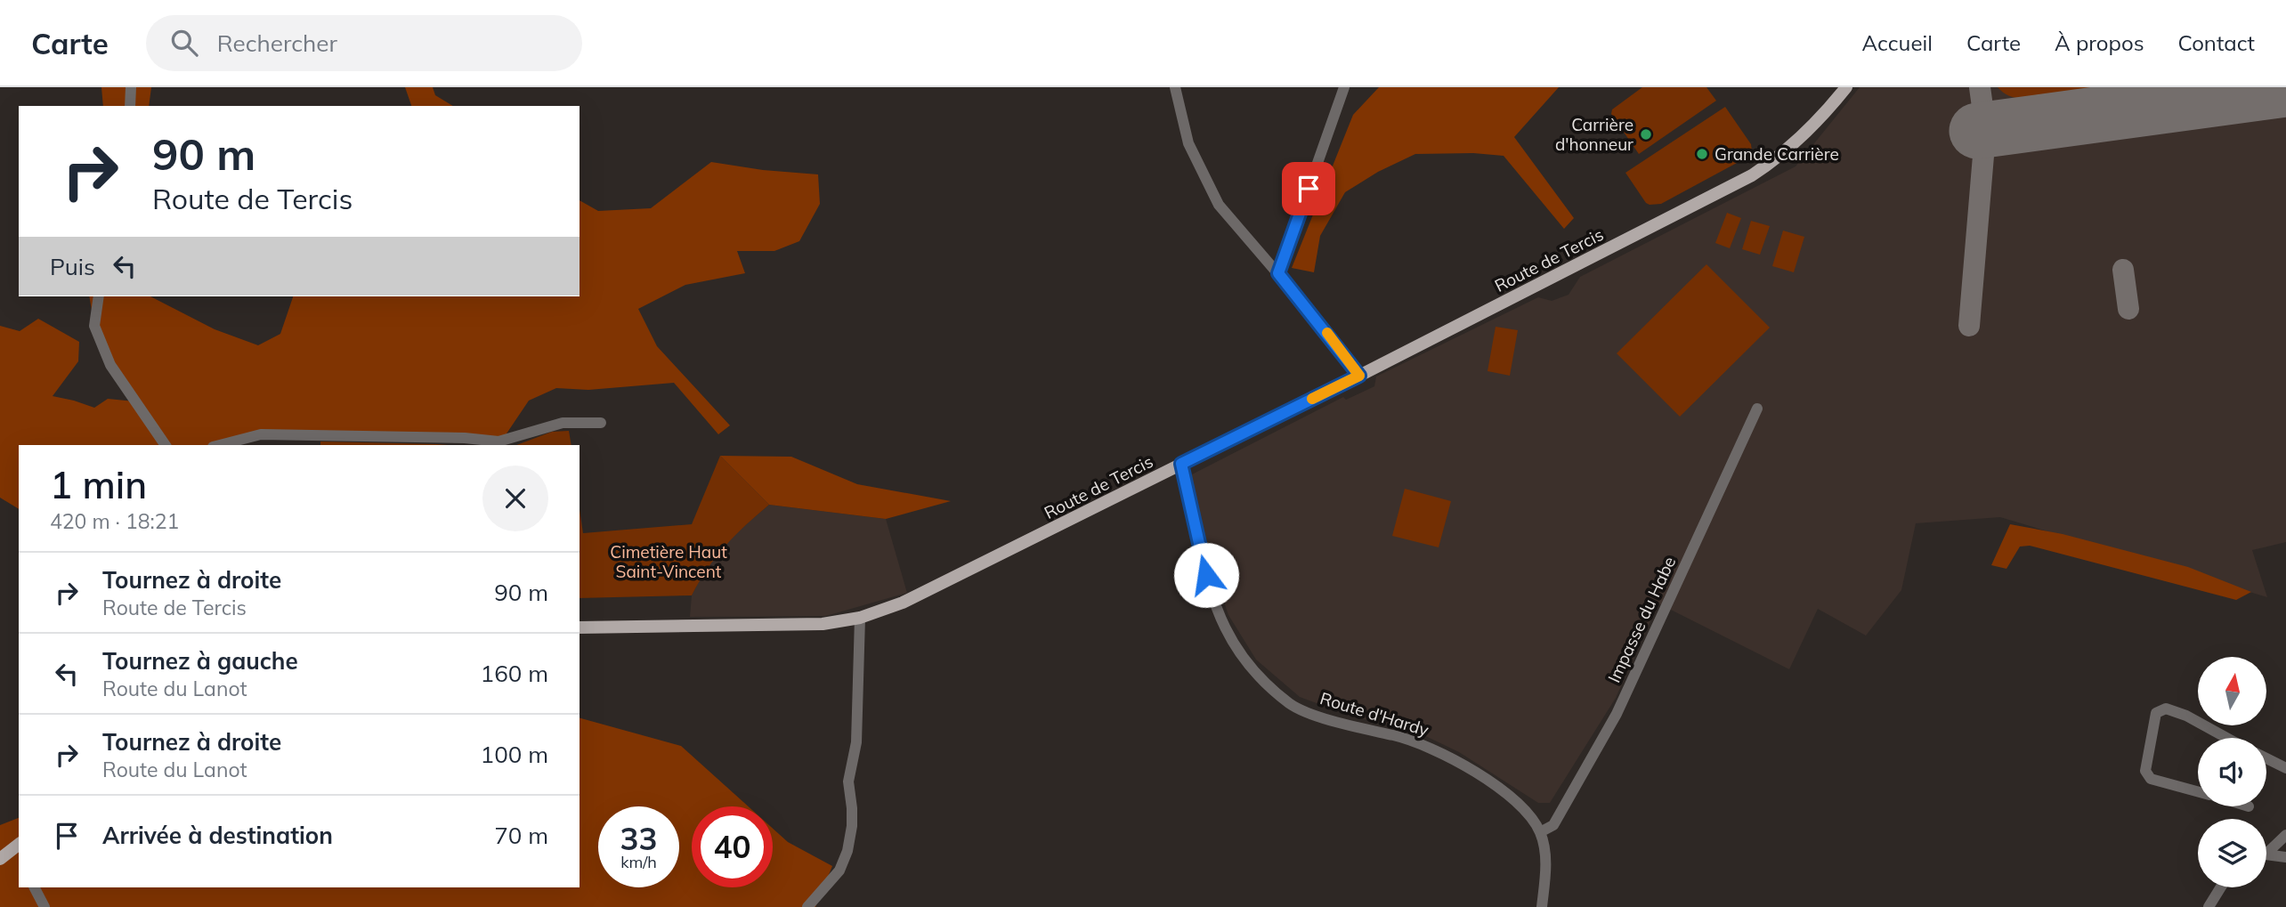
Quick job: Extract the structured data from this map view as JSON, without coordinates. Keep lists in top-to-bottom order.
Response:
{
  "streets": {
    "main road": ["Route de Tercis"],
    "street": ["Impasse du Habe", "Route d'Hardy"]
  },
  "crossings": [
    ["Route de Tercis", "Route d'Hardy"],
    ["Impasse du Habe", "Route d'Hardy"]
  ],
  "parks": ["Cimetière Haut Saint-Vincent"],
  "places": ["Carrière d'honneur", "Grande Carrière"],
  "north": "top",
  "page": {
    "header": "Carte",
    "search": "Rechercher",
    "nav": [
      "Accueil",
      "Carte",
      "À propos",
      "Contact"
    ],
    "turn": ["90 m", "Route de Tercis"],
    "then": "Puis",
    "heading": ["1 min", "420 m · 18:21"],
    "list": [
      {
        "name": "Tournez à droite",
        "note": "Route de Tercis",
        "value": "90 m"
      },
      {
        "name": "Tournez à gauche",
        "note": "Route du Lanot",
        "value": "160 m"
      },
      {
        "name": "Tournez à droite",
        "note": "Route du Lanot",
        "value": "100 m"
      },
      {
        "name": "Arrivée à destination",
        "value": "70 m"
      }
    ],
    "speed": "33 km/h",
    "limit": "40"
  }
}
